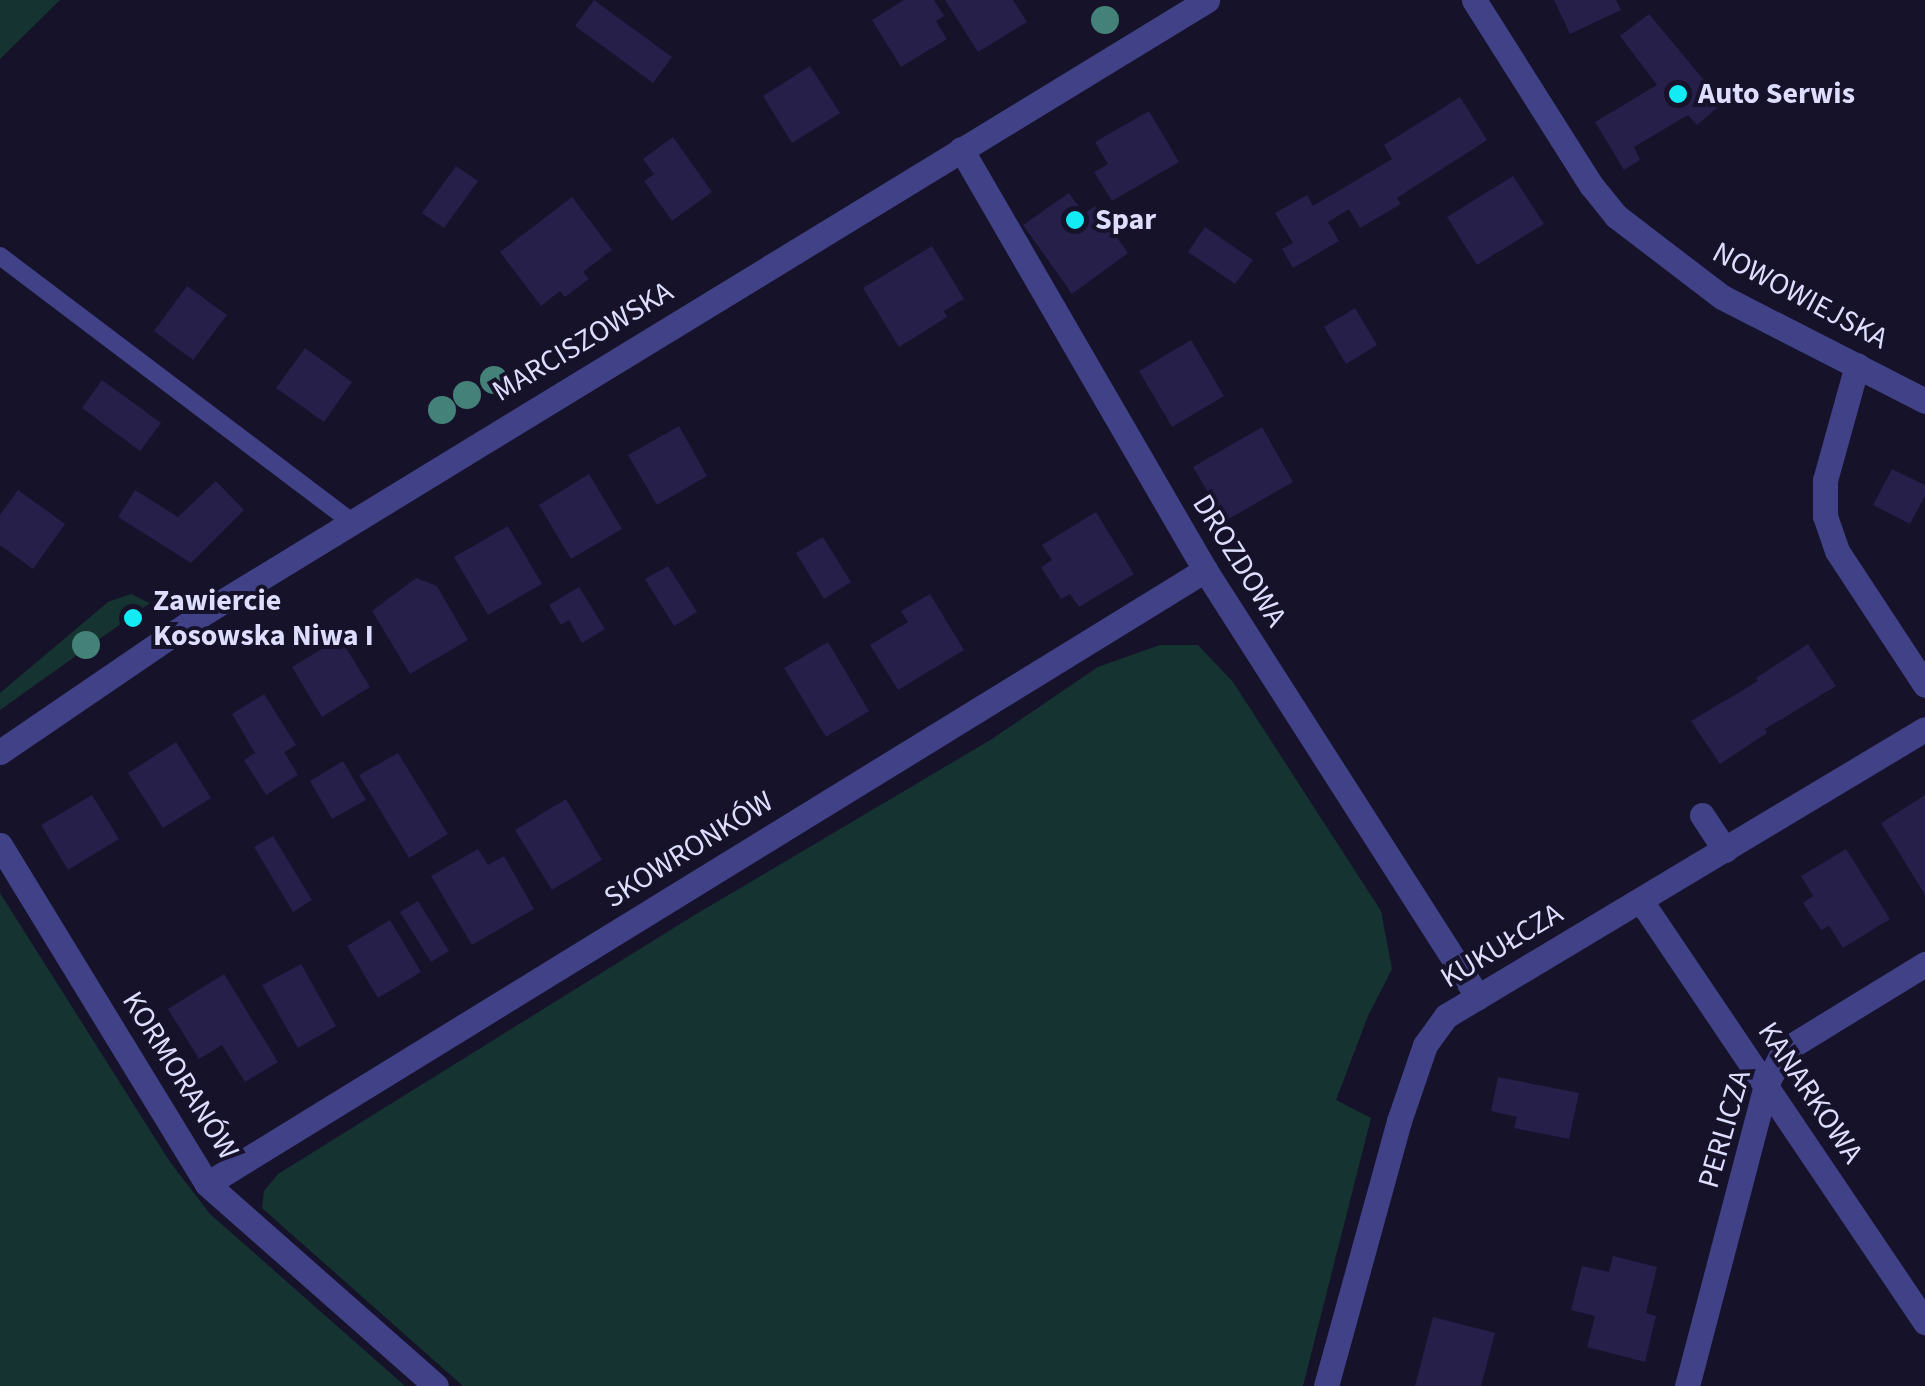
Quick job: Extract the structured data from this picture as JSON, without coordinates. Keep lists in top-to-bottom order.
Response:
{
  "streets": {
    "street": [
      "NOWOWIEJSKA",
      "MARCISZOWSKA",
      "DROZDOWA",
      "SKOWRONKÓW",
      "KUKUŁCZA",
      "KORMORANÓW",
      "KANARKOWA",
      "PERLICZA"
    ]
  },
  "crossings": [
    ["MARCISZOWSKA", "DROZDOWA"],
    ["DROZDOWA", "SKOWRONKÓW"],
    ["DROZDOWA", "KUKUŁCZA"],
    ["SKOWRONKÓW", "KORMORANÓW"],
    ["KUKUŁCZA", "KANARKOWA"],
    ["KANARKOWA", "PERLICZA"]
  ],
  "places": ["Auto Serwis", "Spar", "Zawiercie Kosowska Niwa I"]
}
